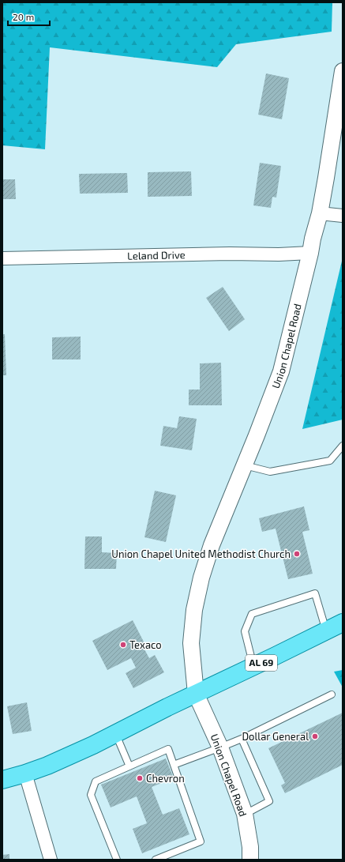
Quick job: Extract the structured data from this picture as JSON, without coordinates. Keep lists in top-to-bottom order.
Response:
{
  "streets": {
    "main road": ["AL 69"],
    "street": ["Leland Drive", "Union Chapel Road"]
  },
  "crossings": [
    ["Leland Drive", "Union Chapel Road"],
    ["Union Chapel Road", "AL 69"]
  ],
  "places": [
    "Union Chapel United Methodist Church",
    "Texaco",
    "Dollar General",
    "Chevron"
  ],
  "scale_bar": "20 m"
}
